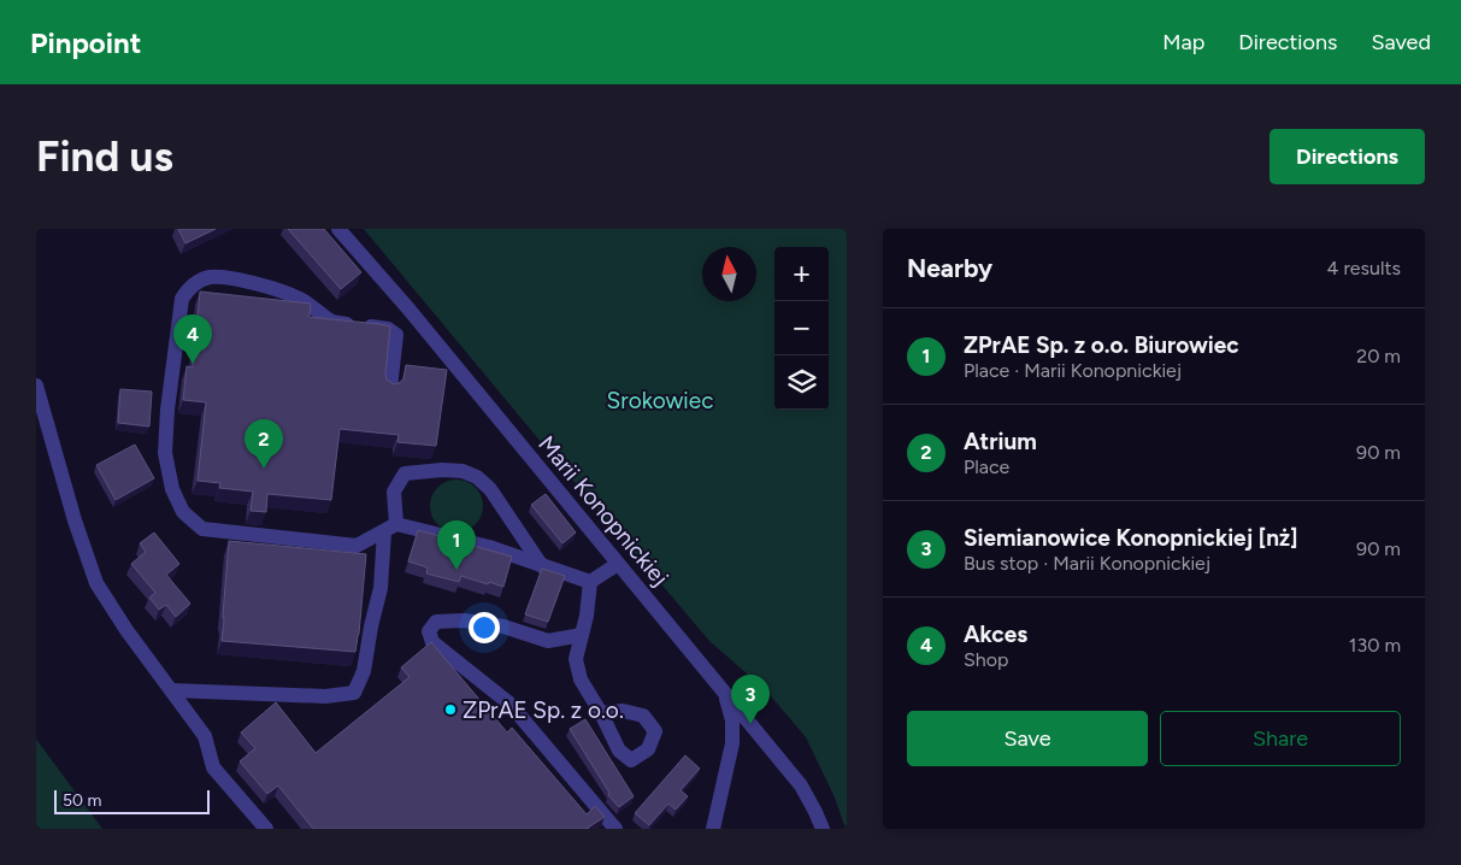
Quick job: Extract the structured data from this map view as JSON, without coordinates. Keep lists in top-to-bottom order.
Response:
{
  "streets": {
    "street": ["Marii Konopnickiej"]
  },
  "parks": ["Srokowiec"],
  "places": ["ZPrAE Sp. z o.o."],
  "scale_bar": "50 m",
  "north": "top",
  "page": {
    "header": "Pinpoint",
    "nav": ["Map", "Directions", "Saved"],
    "buttons": [
      "Directions",
      ["Save", "Share"]
    ],
    "title": "Find us",
    "heading": ["Nearby", "4 results"],
    "map_buttons": ["+", "−"],
    "list": [
      {
        "mark": "1",
        "name": "ZPrAE Sp. z o.o. Biurowiec",
        "note": "Place · Marii Konopnickiej",
        "value": "20 m"
      },
      {
        "mark": "2",
        "name": "Atrium",
        "note": "Place",
        "value": "90 m"
      },
      {
        "mark": "3",
        "name": "Siemianowice Konopnickiej [nż]",
        "note": "Bus stop · Marii Konopnickiej",
        "value": "90 m"
      },
      {
        "mark": "4",
        "name": "Akces",
        "note": "Shop",
        "value": "130 m"
      }
    ],
    "pins": [
      "4",
      "2",
      "1",
      "3"
    ],
    "scale": "50 m"
  }
}
